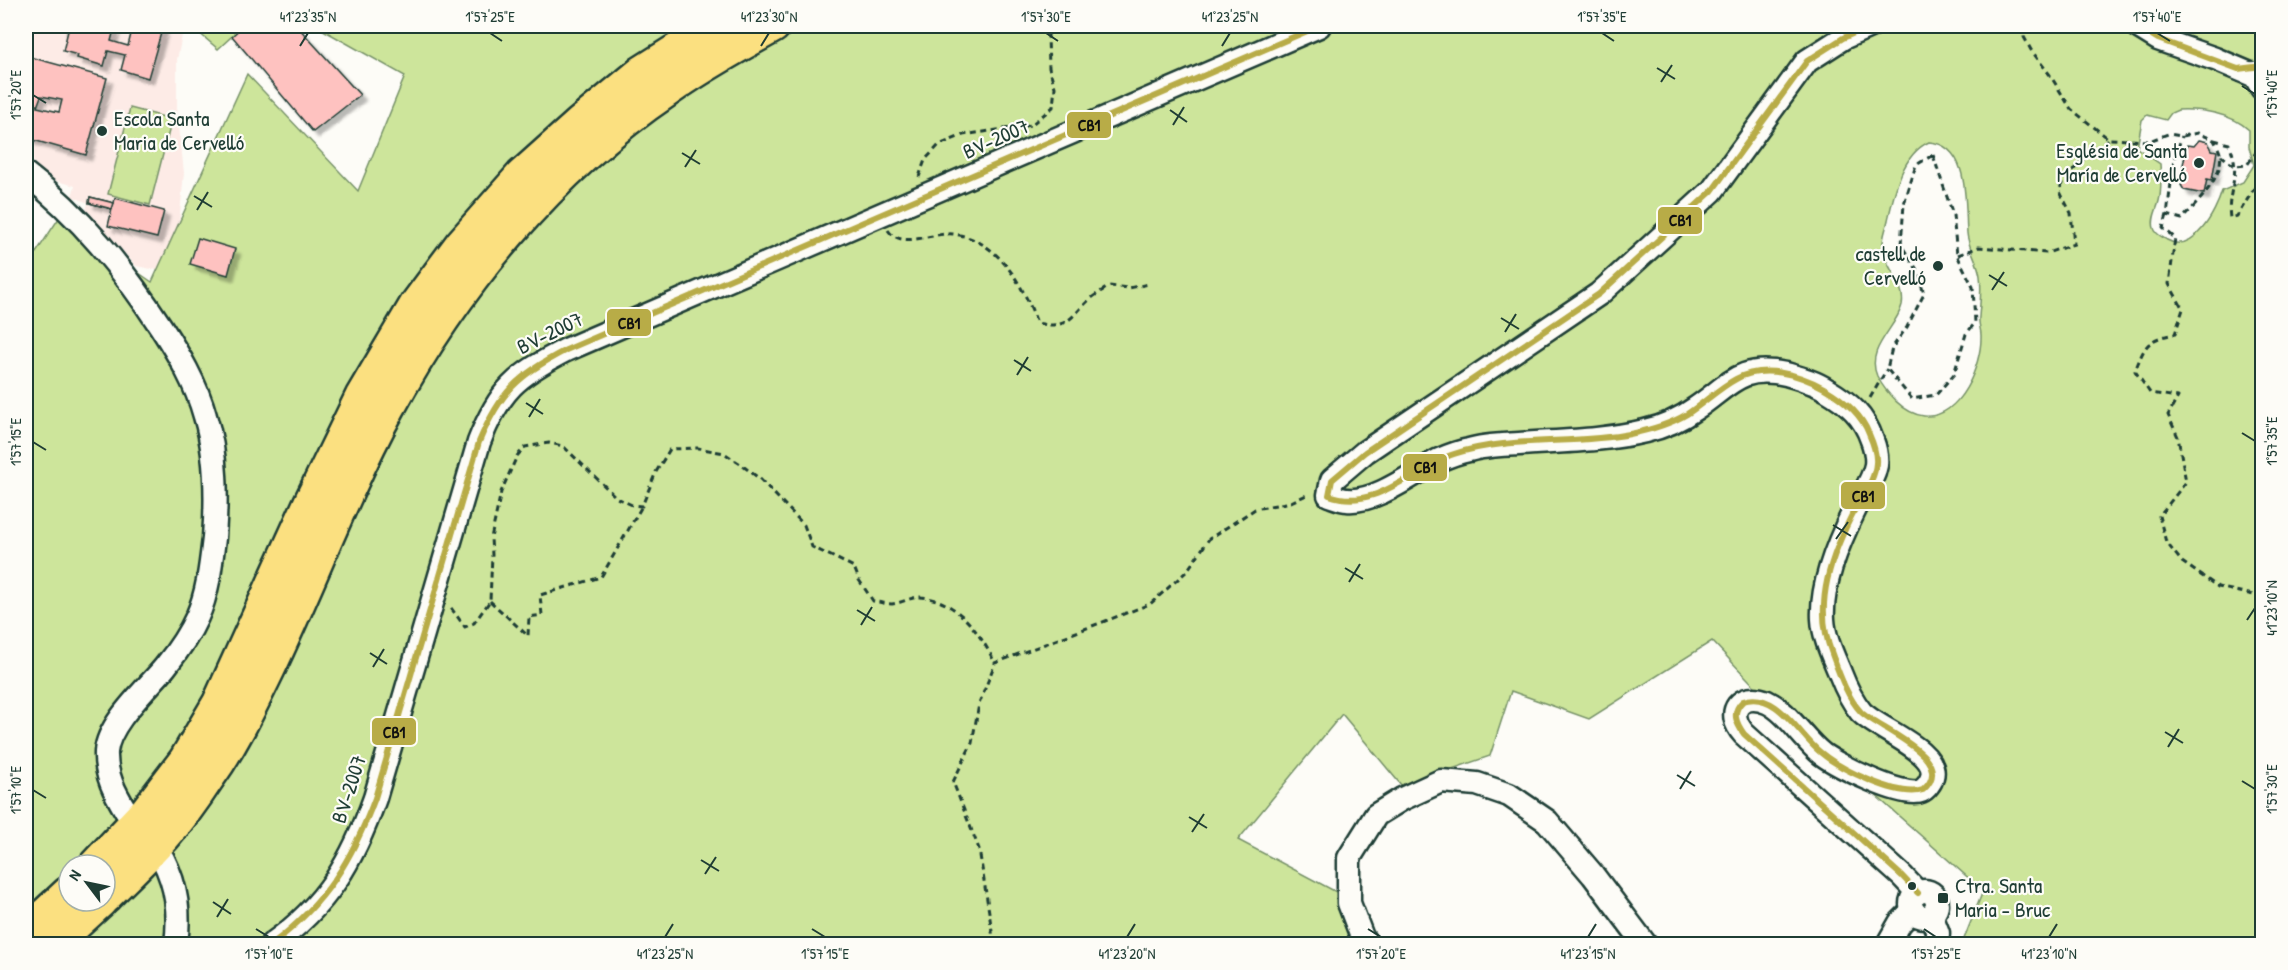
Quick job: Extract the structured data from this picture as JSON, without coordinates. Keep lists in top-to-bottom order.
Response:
{
  "streets": {
    "street": ["BV-2007"]
  },
  "places": {
    "other": ["Escola Santa Maria de Cervelló", "Església de Santa María de Cervelló", "castell de Cervelló"],
    "transit": ["Ctra. Santa Maria - Bruc"]
  },
  "lines": ["transit line CB1"],
  "north": "top left",
  "coordinates": [
    "41°23'35\"N",
    "1°57'25\"E",
    "41°23'30\"N",
    "1°57'30\"E",
    "41°23'25\"N",
    "1°57'35\"E",
    "1°57'40\"E",
    "1°57'20\"E",
    "1°57'15\"E",
    "41°23'10\"N",
    "1°57'10\"E",
    "41°23'20\"N",
    "41°23'15\"N"
  ]
}
